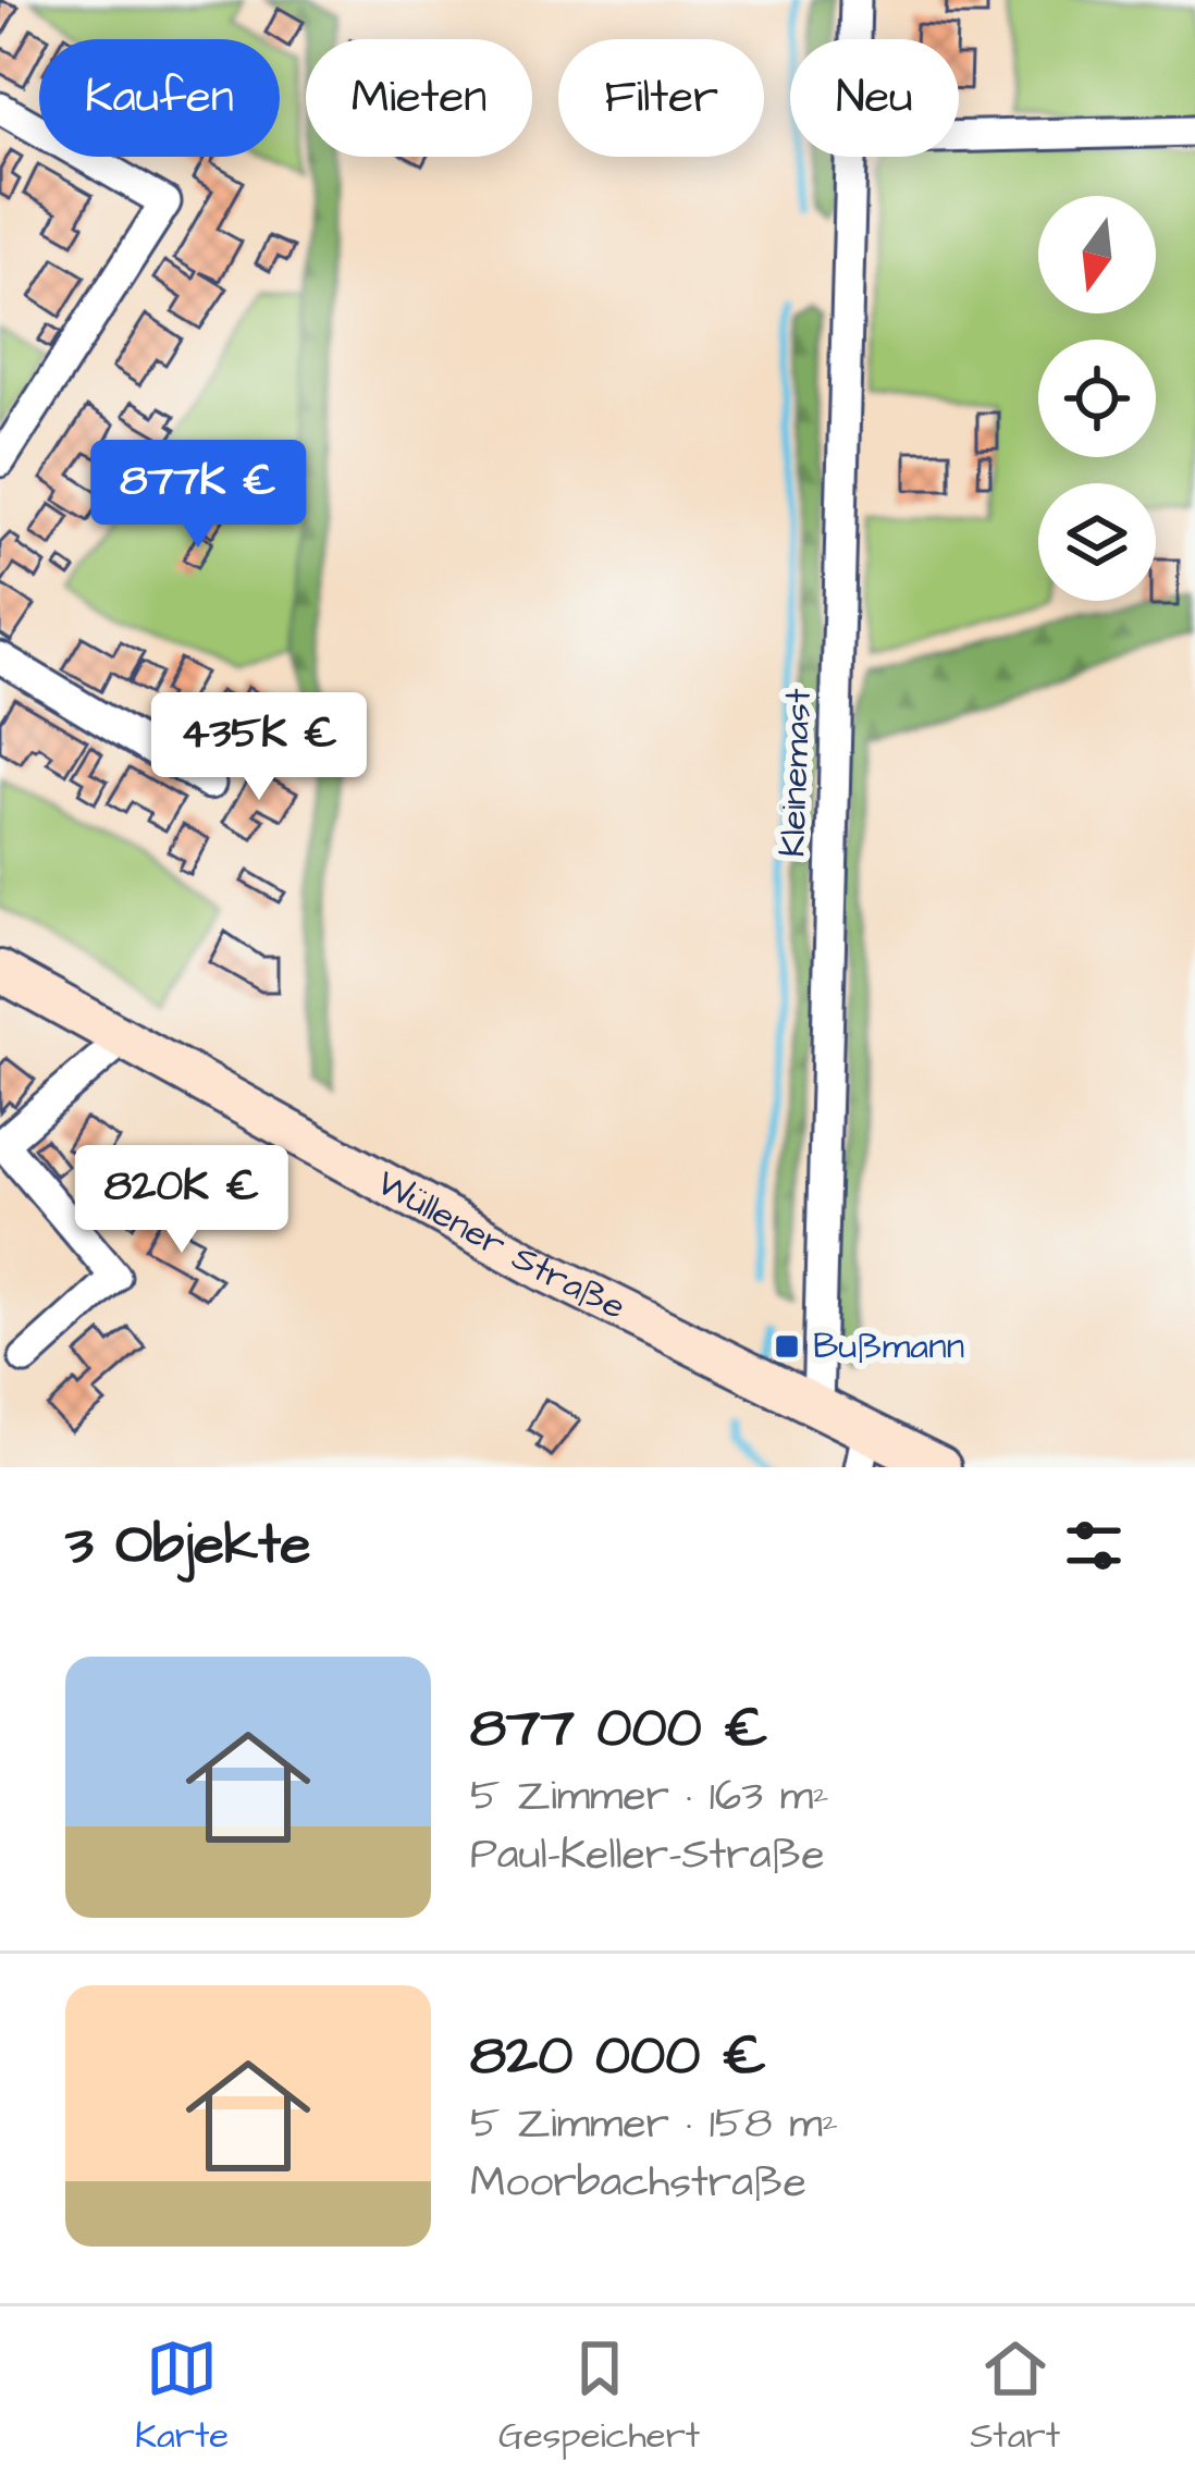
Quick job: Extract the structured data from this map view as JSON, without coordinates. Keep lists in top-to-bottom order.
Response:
{
  "streets": {
    "main road": ["Wüllener Straße"],
    "street": ["Kleinemast"]
  },
  "crossings": [
    ["Kleinemast", "Wüllener Straße"]
  ],
  "places": {
    "transit": ["Bußmann"]
  },
  "north": "bottom",
  "page": {
    "chip": [
      "Kaufen",
      "Mieten",
      "Filter",
      "Neu"
    ],
    "price": ["877K €", "435K €", "820K €"],
    "heading": "3 Objekte",
    "list": [
      {
        "name": "877 000 €",
        "note": "5 Zimmer · 163 m² · Paul-Keller-Straße"
      },
      {
        "name": "820 000 €",
        "note": "5 Zimmer · 158 m² · Moorbachstraße"
      }
    ],
    "tabs": ["Karte", "Gespeichert", "Start"]
  }
}
